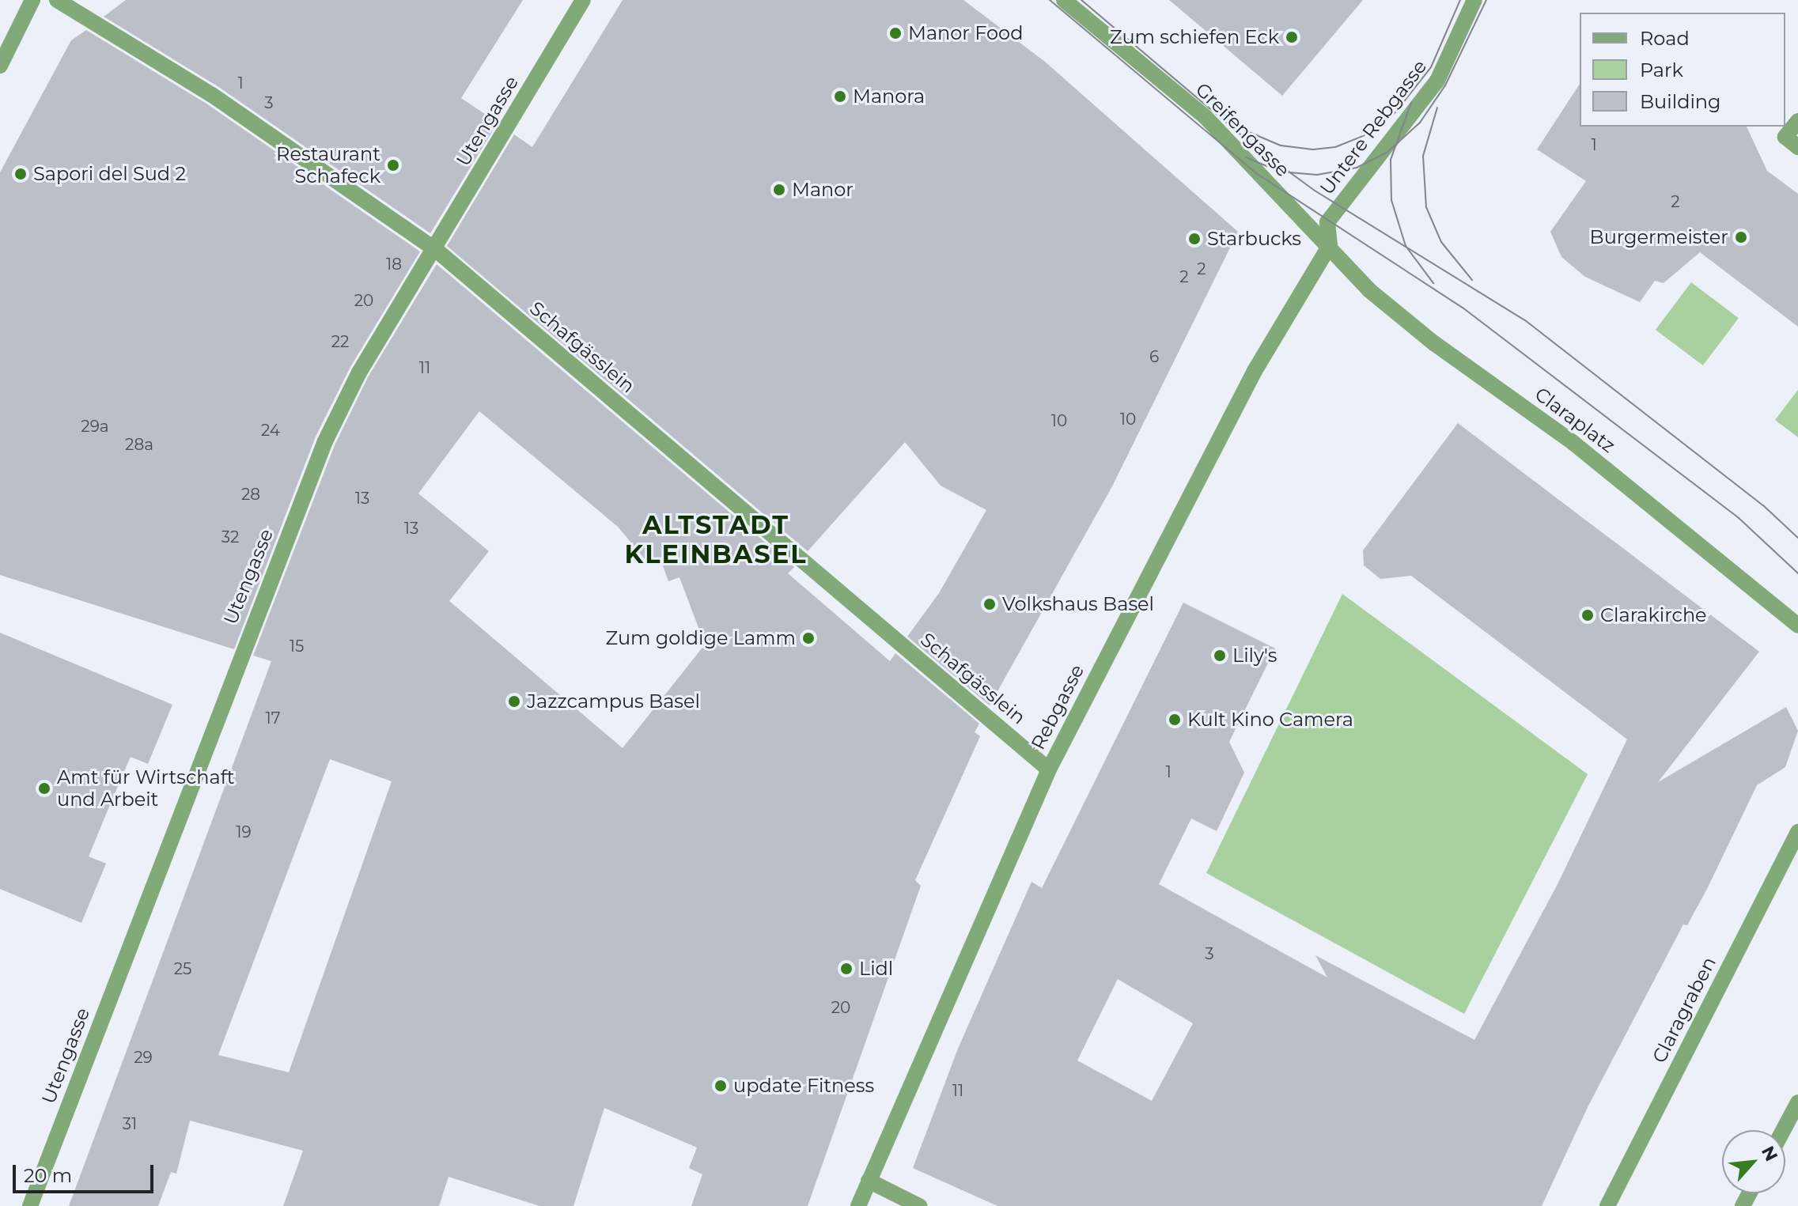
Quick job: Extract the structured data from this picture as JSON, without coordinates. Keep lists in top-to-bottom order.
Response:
{
  "streets": {
    "street": [
      "Utengasse",
      "Untere Rebgasse",
      "Greifengasse",
      "Schafgässlein",
      "Claraplatz",
      "Rebgasse",
      "Claragraben"
    ]
  },
  "crossings": [
    ["Utengasse", "Schafgässlein"],
    ["Untere Rebgasse", "Greifengasse"],
    ["Untere Rebgasse", "Claraplatz"],
    ["Untere Rebgasse", "Rebgasse"],
    ["Greifengasse", "Claraplatz"],
    ["Greifengasse", "Rebgasse"],
    ["Schafgässlein", "Rebgasse"],
    ["Claraplatz", "Rebgasse"]
  ],
  "districts": ["ALTSTADT KLEINBASEL"],
  "places": [
    "Manor Food",
    "Zum schiefen Eck",
    "Manora",
    "Restaurant Schafeck",
    "Sapori del Sud 2",
    "Manor",
    "Burgermeister",
    "Starbucks",
    "Volkshaus Basel",
    "Clarakirche",
    "Zum goldige Lamm",
    "Lily's",
    "Jazzcampus Basel",
    "Kult Kino Camera",
    "Amt für Wirtschaft und Arbeit",
    "Lidl",
    "update Fitness"
  ],
  "house_numbers": [
    "1",
    "3",
    "1",
    "2",
    "18",
    "2",
    "2",
    "20",
    "22",
    "6",
    "11",
    "10",
    "10",
    "29a",
    "24",
    "28a",
    "28",
    "13",
    "13",
    "32",
    "15",
    "17",
    "1",
    "19",
    "3",
    "25",
    "20",
    "29",
    "11",
    "31"
  ],
  "legend": ["Road", "Park", "Building"],
  "scale_bar": "20 m",
  "north": "top right"
}
